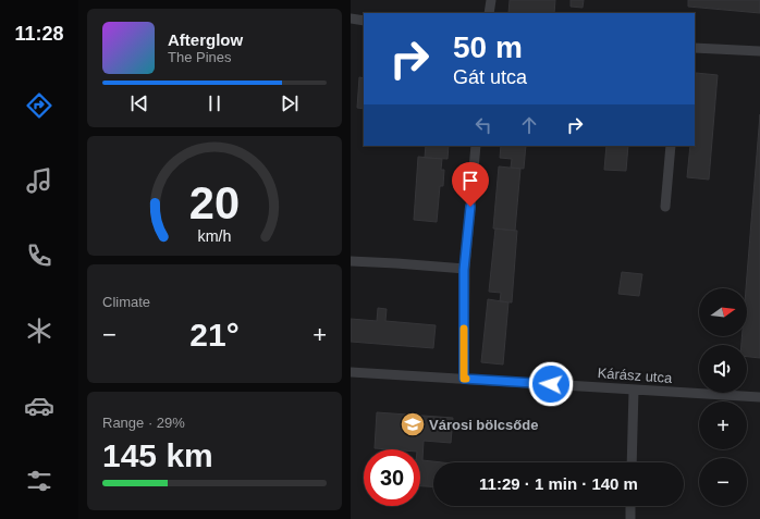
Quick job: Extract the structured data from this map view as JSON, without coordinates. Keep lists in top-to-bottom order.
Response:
{
  "streets": {
    "street": ["Kárász utca"]
  },
  "places": {
    "school or university": ["Városi bölcsőde"]
  },
  "north": "right",
  "page": {
    "tabs": "11:28",
    "turn": ["50 m", "Gát utca"],
    "song": ["Afterglow", "The Pines"],
    "tile": [
      "Climate",
      ["Range · 29%", "145 km"]
    ],
    "map_buttons": ["+", "−"],
    "heat": ["−", "21°", "+"],
    "limit": "30",
    "trip": "11:29 · 1 min · 140 m",
    "gauge": ["20", "km/h"]
  }
}
